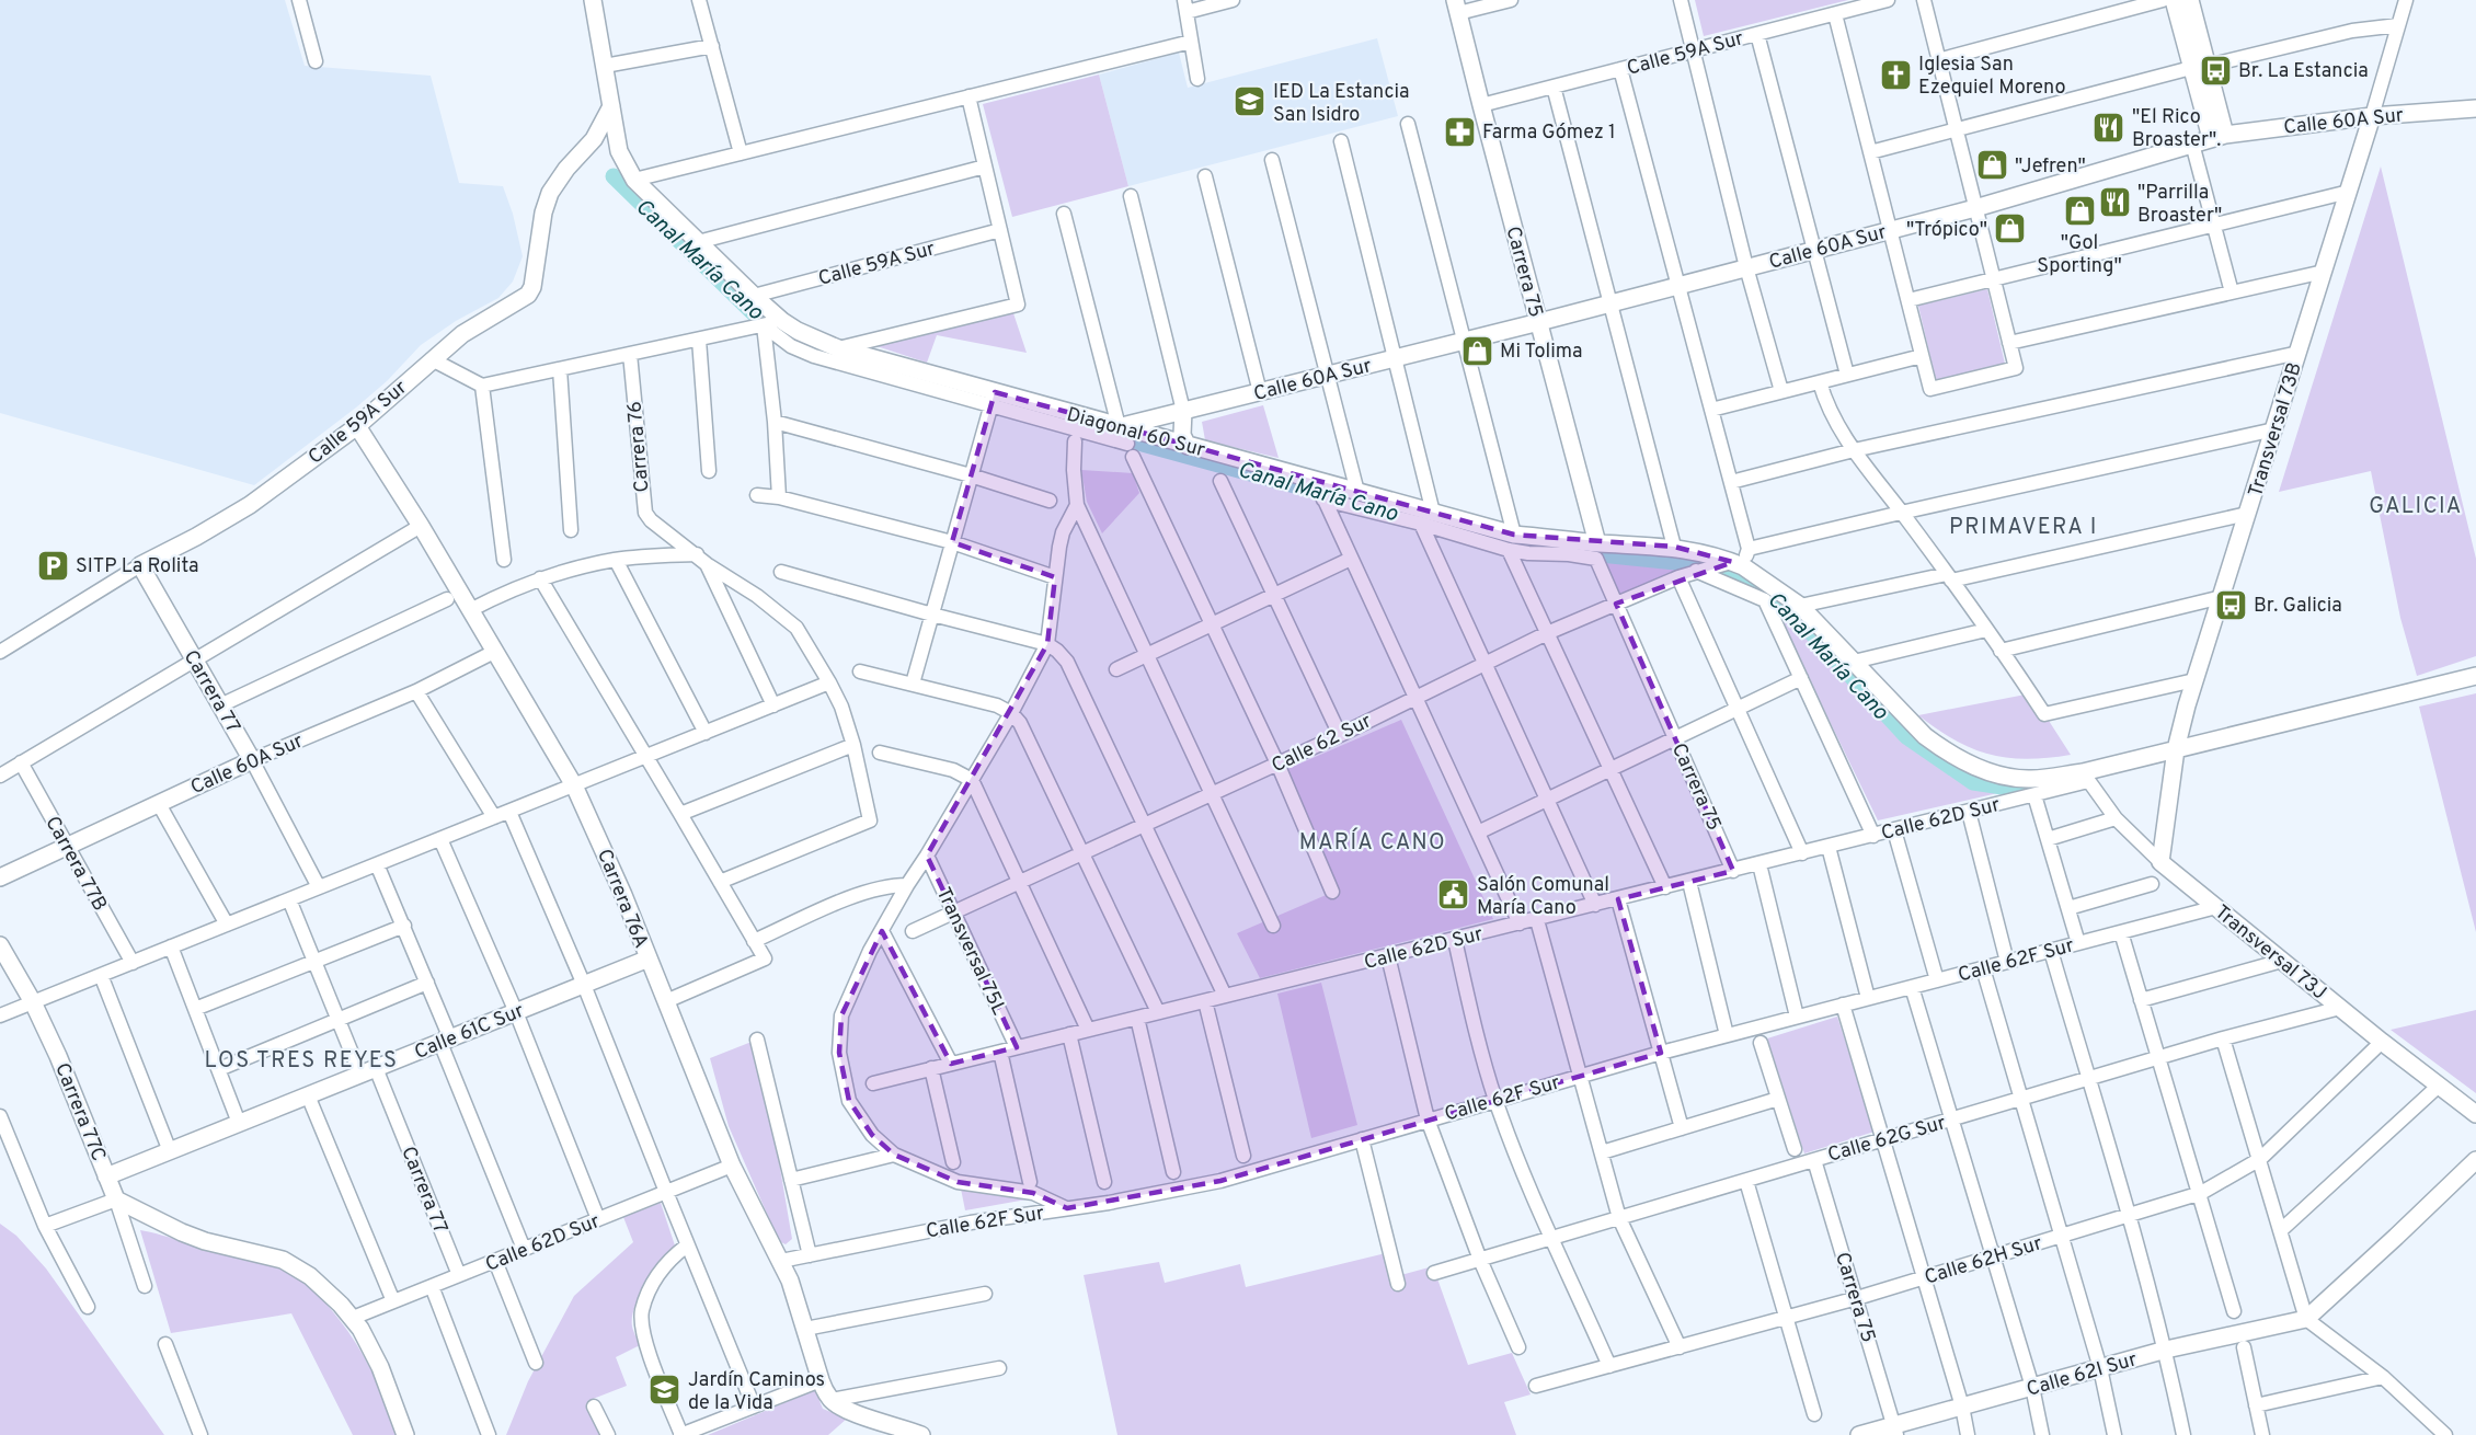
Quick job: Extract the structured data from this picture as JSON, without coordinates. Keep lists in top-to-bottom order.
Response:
{
  "streets": {
    "street": [
      "Calle 59A Sur",
      "Calle 60A Sur",
      "Carrera 75",
      "Transversal 73B",
      "Diagonal 60 Sur",
      "Carrera 76",
      "Carrera 77",
      "Calle 62 Sur",
      "Calle 62D Sur",
      "Carrera 77B",
      "Carrera 76A",
      "Transversal 75L",
      "Transversal 73J",
      "Calle 62F Sur",
      "Calle 61C Sur",
      "Carrera 77C",
      "Calle 62G Sur",
      "Calle 62H Sur",
      "Calle 62I Sur"
    ]
  },
  "crossings": [
    ["Calle 59A Sur", "Carrera 75"],
    ["Calle 59A Sur", "Diagonal 60 Sur"],
    ["Calle 59A Sur", "Carrera 77"],
    ["Calle 59A Sur", "Carrera 76A"],
    ["Calle 60A Sur", "Carrera 75"],
    ["Calle 60A Sur", "Transversal 73B"],
    ["Calle 60A Sur", "Diagonal 60 Sur"],
    ["Calle 60A Sur", "Carrera 77"],
    ["Calle 60A Sur", "Carrera 77B"],
    ["Calle 60A Sur", "Carrera 76A"],
    ["Carrera 75", "Diagonal 60 Sur"],
    ["Carrera 75", "Calle 62 Sur"],
    ["Carrera 75", "Calle 62D Sur"],
    ["Carrera 75", "Calle 62G Sur"],
    ["Carrera 75", "Calle 62H Sur"],
    ["Carrera 75", "Calle 62I Sur"],
    ["Transversal 73B", "Calle 62D Sur"],
    ["Transversal 73B", "Transversal 73J"],
    ["Diagonal 60 Sur", "Calle 62 Sur"],
    ["Carrera 77", "Calle 62D Sur"],
    ["Carrera 77", "Calle 61C Sur"],
    ["Calle 62 Sur", "Transversal 75L"],
    ["Calle 62D Sur", "Carrera 76A"],
    ["Calle 62D Sur", "Transversal 75L"],
    ["Calle 62D Sur", "Transversal 73J"],
    ["Carrera 76A", "Calle 62F Sur"],
    ["Carrera 76A", "Calle 61C Sur"],
    ["Transversal 73J", "Calle 62F Sur"],
    ["Transversal 73J", "Calle 62G Sur"],
    ["Transversal 73J", "Calle 62H Sur"],
    ["Calle 61C Sur", "Carrera 77C"]
  ],
  "districts": [
    "GALICIA",
    "PRIMAVERA I",
    "MARÍA CANO",
    "LOS TRES REYES"
  ],
  "water": ["Canal María Cano"],
  "places": {
    "bus stop": ["Br. La Estancia", "Br. Galicia"],
    "church": ["Iglesia San Ezequiel Moreno"],
    "school or university": ["IED La Estancia San Isidro", "Jardín Caminos de la Vida"],
    "restaurant": ["\"El Rico Broaster\".", "\"Parrilla Broaster\""],
    "pharmacy": ["Farma Gómez 1"],
    "shop": [
      "\"Jefren\"",
      "\"Gol Sporting\"",
      "\"Trópico\"",
      "Mi Tolima"
    ],
    "parking": ["SITP La Rolita"],
    "public building": ["Salón Comunal María Cano"]
  }
}
